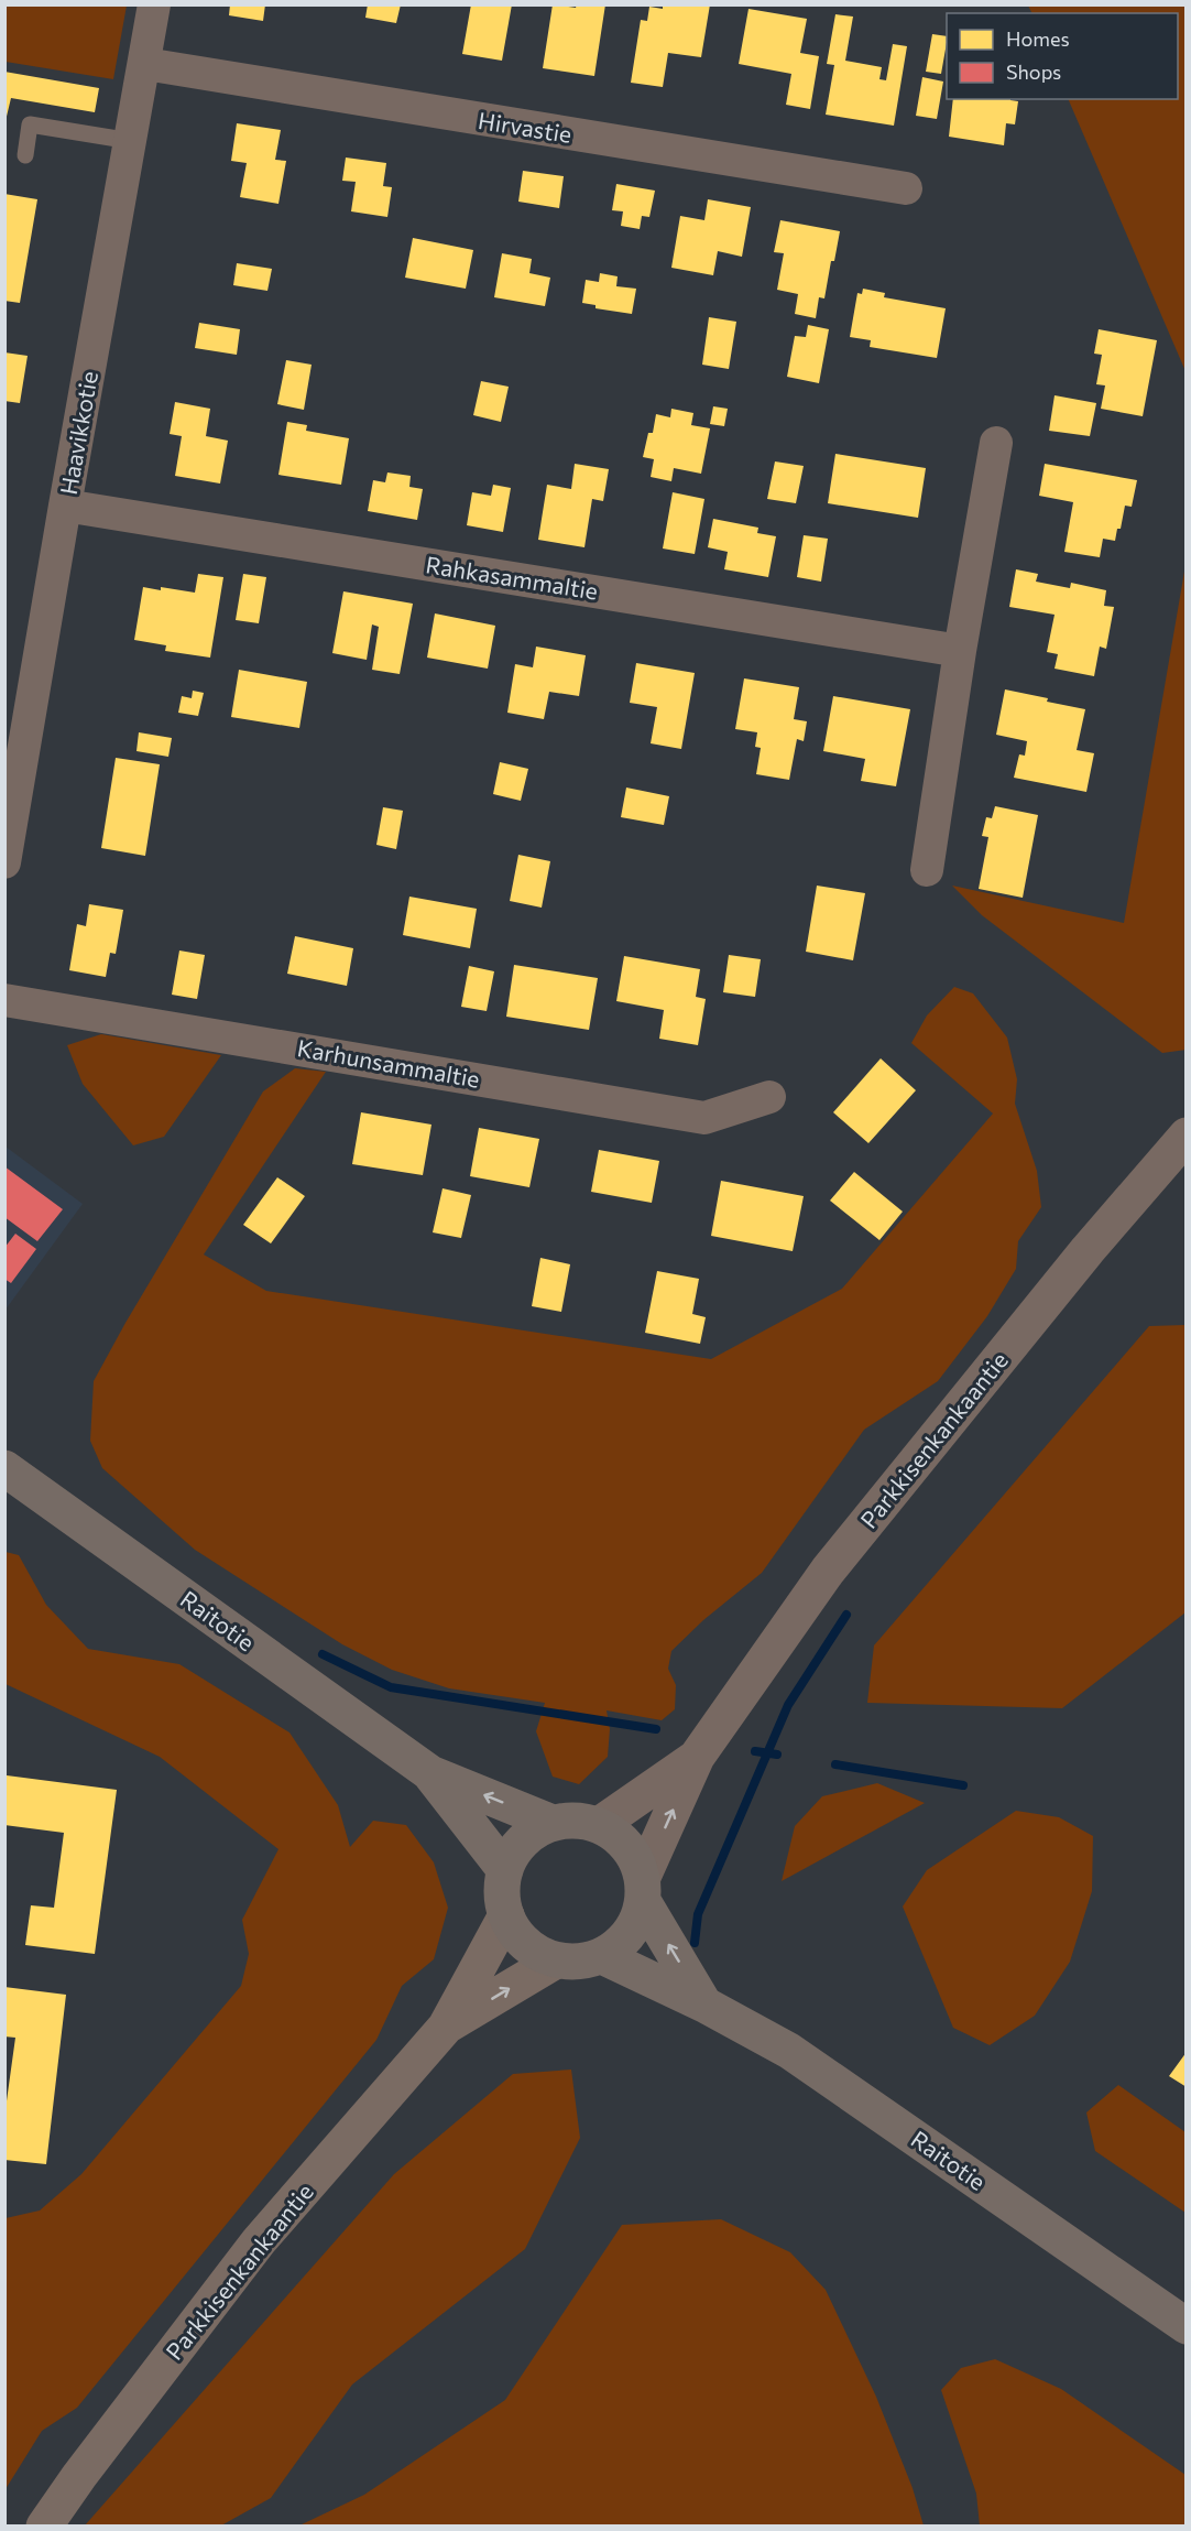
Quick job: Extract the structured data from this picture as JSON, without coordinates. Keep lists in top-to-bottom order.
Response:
{
  "streets": {
    "main road": ["Parkkisenkankaantie", "Raitotie"],
    "street": [
      "Hirvastie",
      "Haavikkotie",
      "Rahkasammaltie",
      "Karhunsammaltie"
    ]
  },
  "crossings": [
    ["Hirvastie", "Haavikkotie"],
    ["Haavikkotie", "Rahkasammaltie"],
    ["Parkkisenkankaantie", "Raitotie"]
  ],
  "legend": ["Homes", "Shops"]
}
